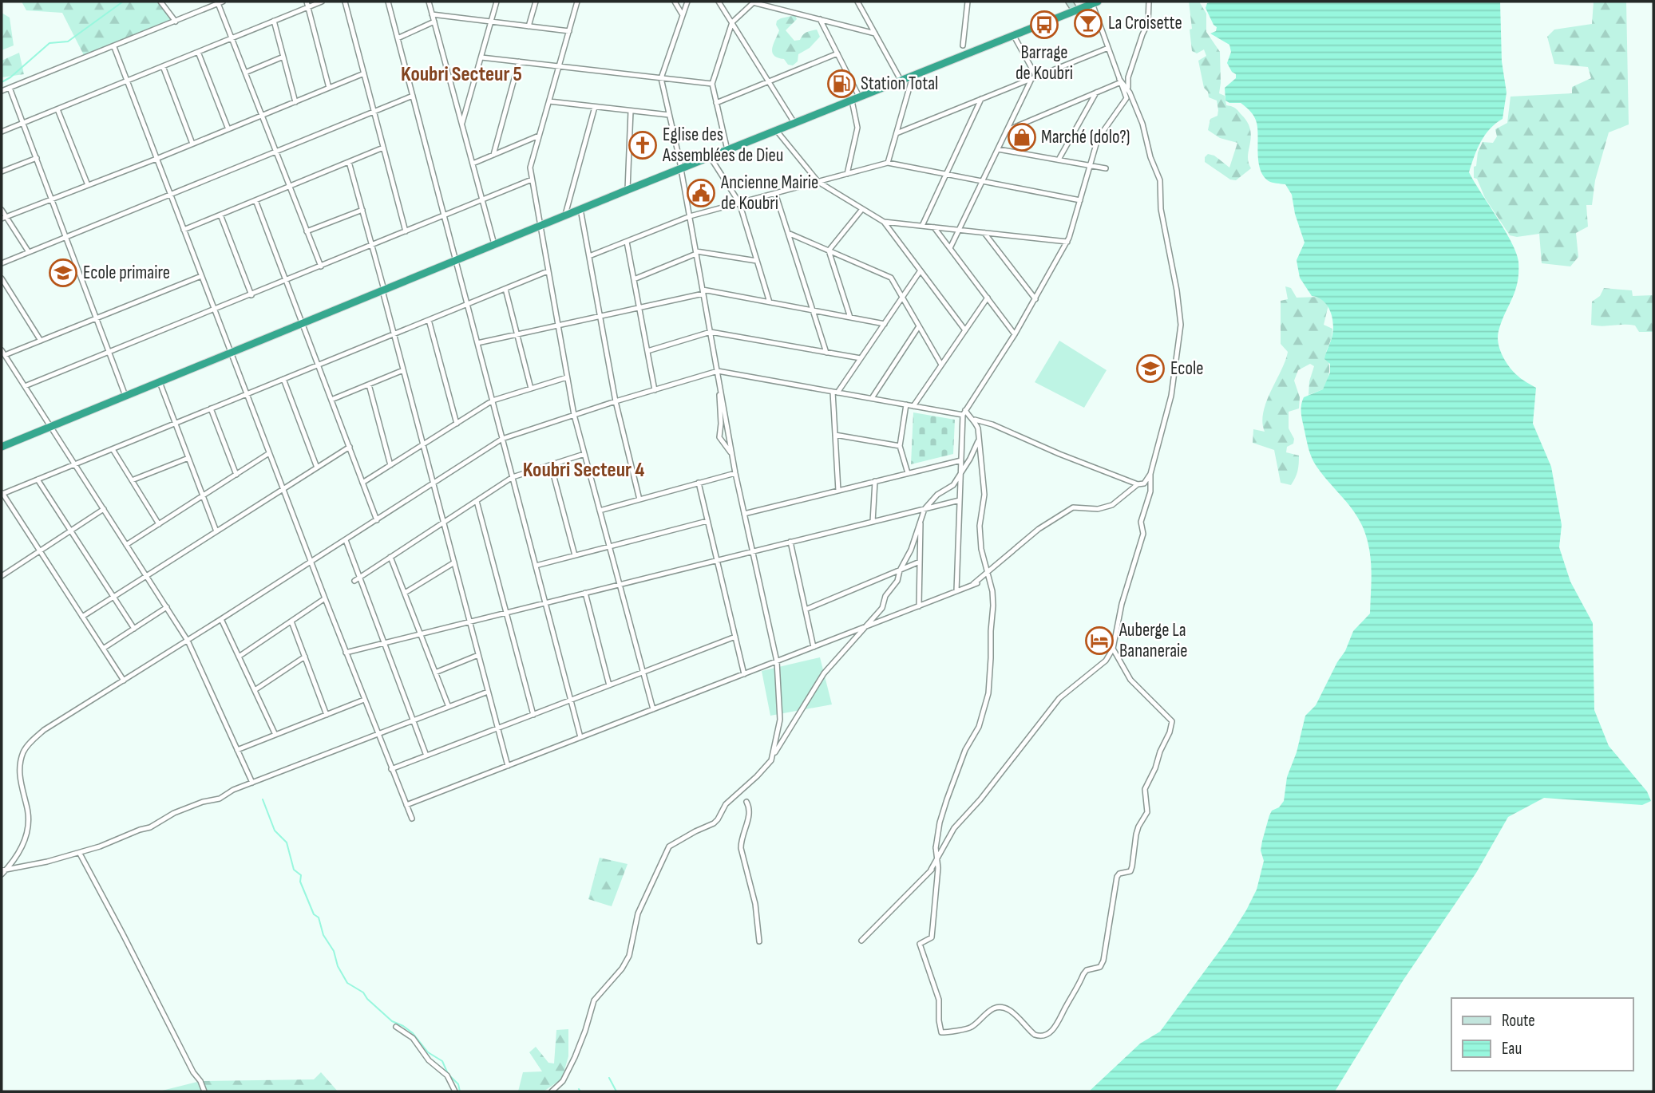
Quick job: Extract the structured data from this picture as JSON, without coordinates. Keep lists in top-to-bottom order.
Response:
{
  "districts": ["Koubri Secteur 5", "Koubri Secteur 4"],
  "places": {
    "bar": ["La Croisette"],
    "bus stop": ["Barrage de Koubri"],
    "fuel station": ["Station Total"],
    "shop": ["Marché (dolo?)"],
    "church": ["Eglise des Assemblées de Dieu"],
    "public building": ["Ancienne Mairie de Koubri"],
    "school or university": ["Ecole primaire", "Ecole"],
    "hotel": ["Auberge La Bananeraie"]
  },
  "legend": ["Route", "Eau"]
}
